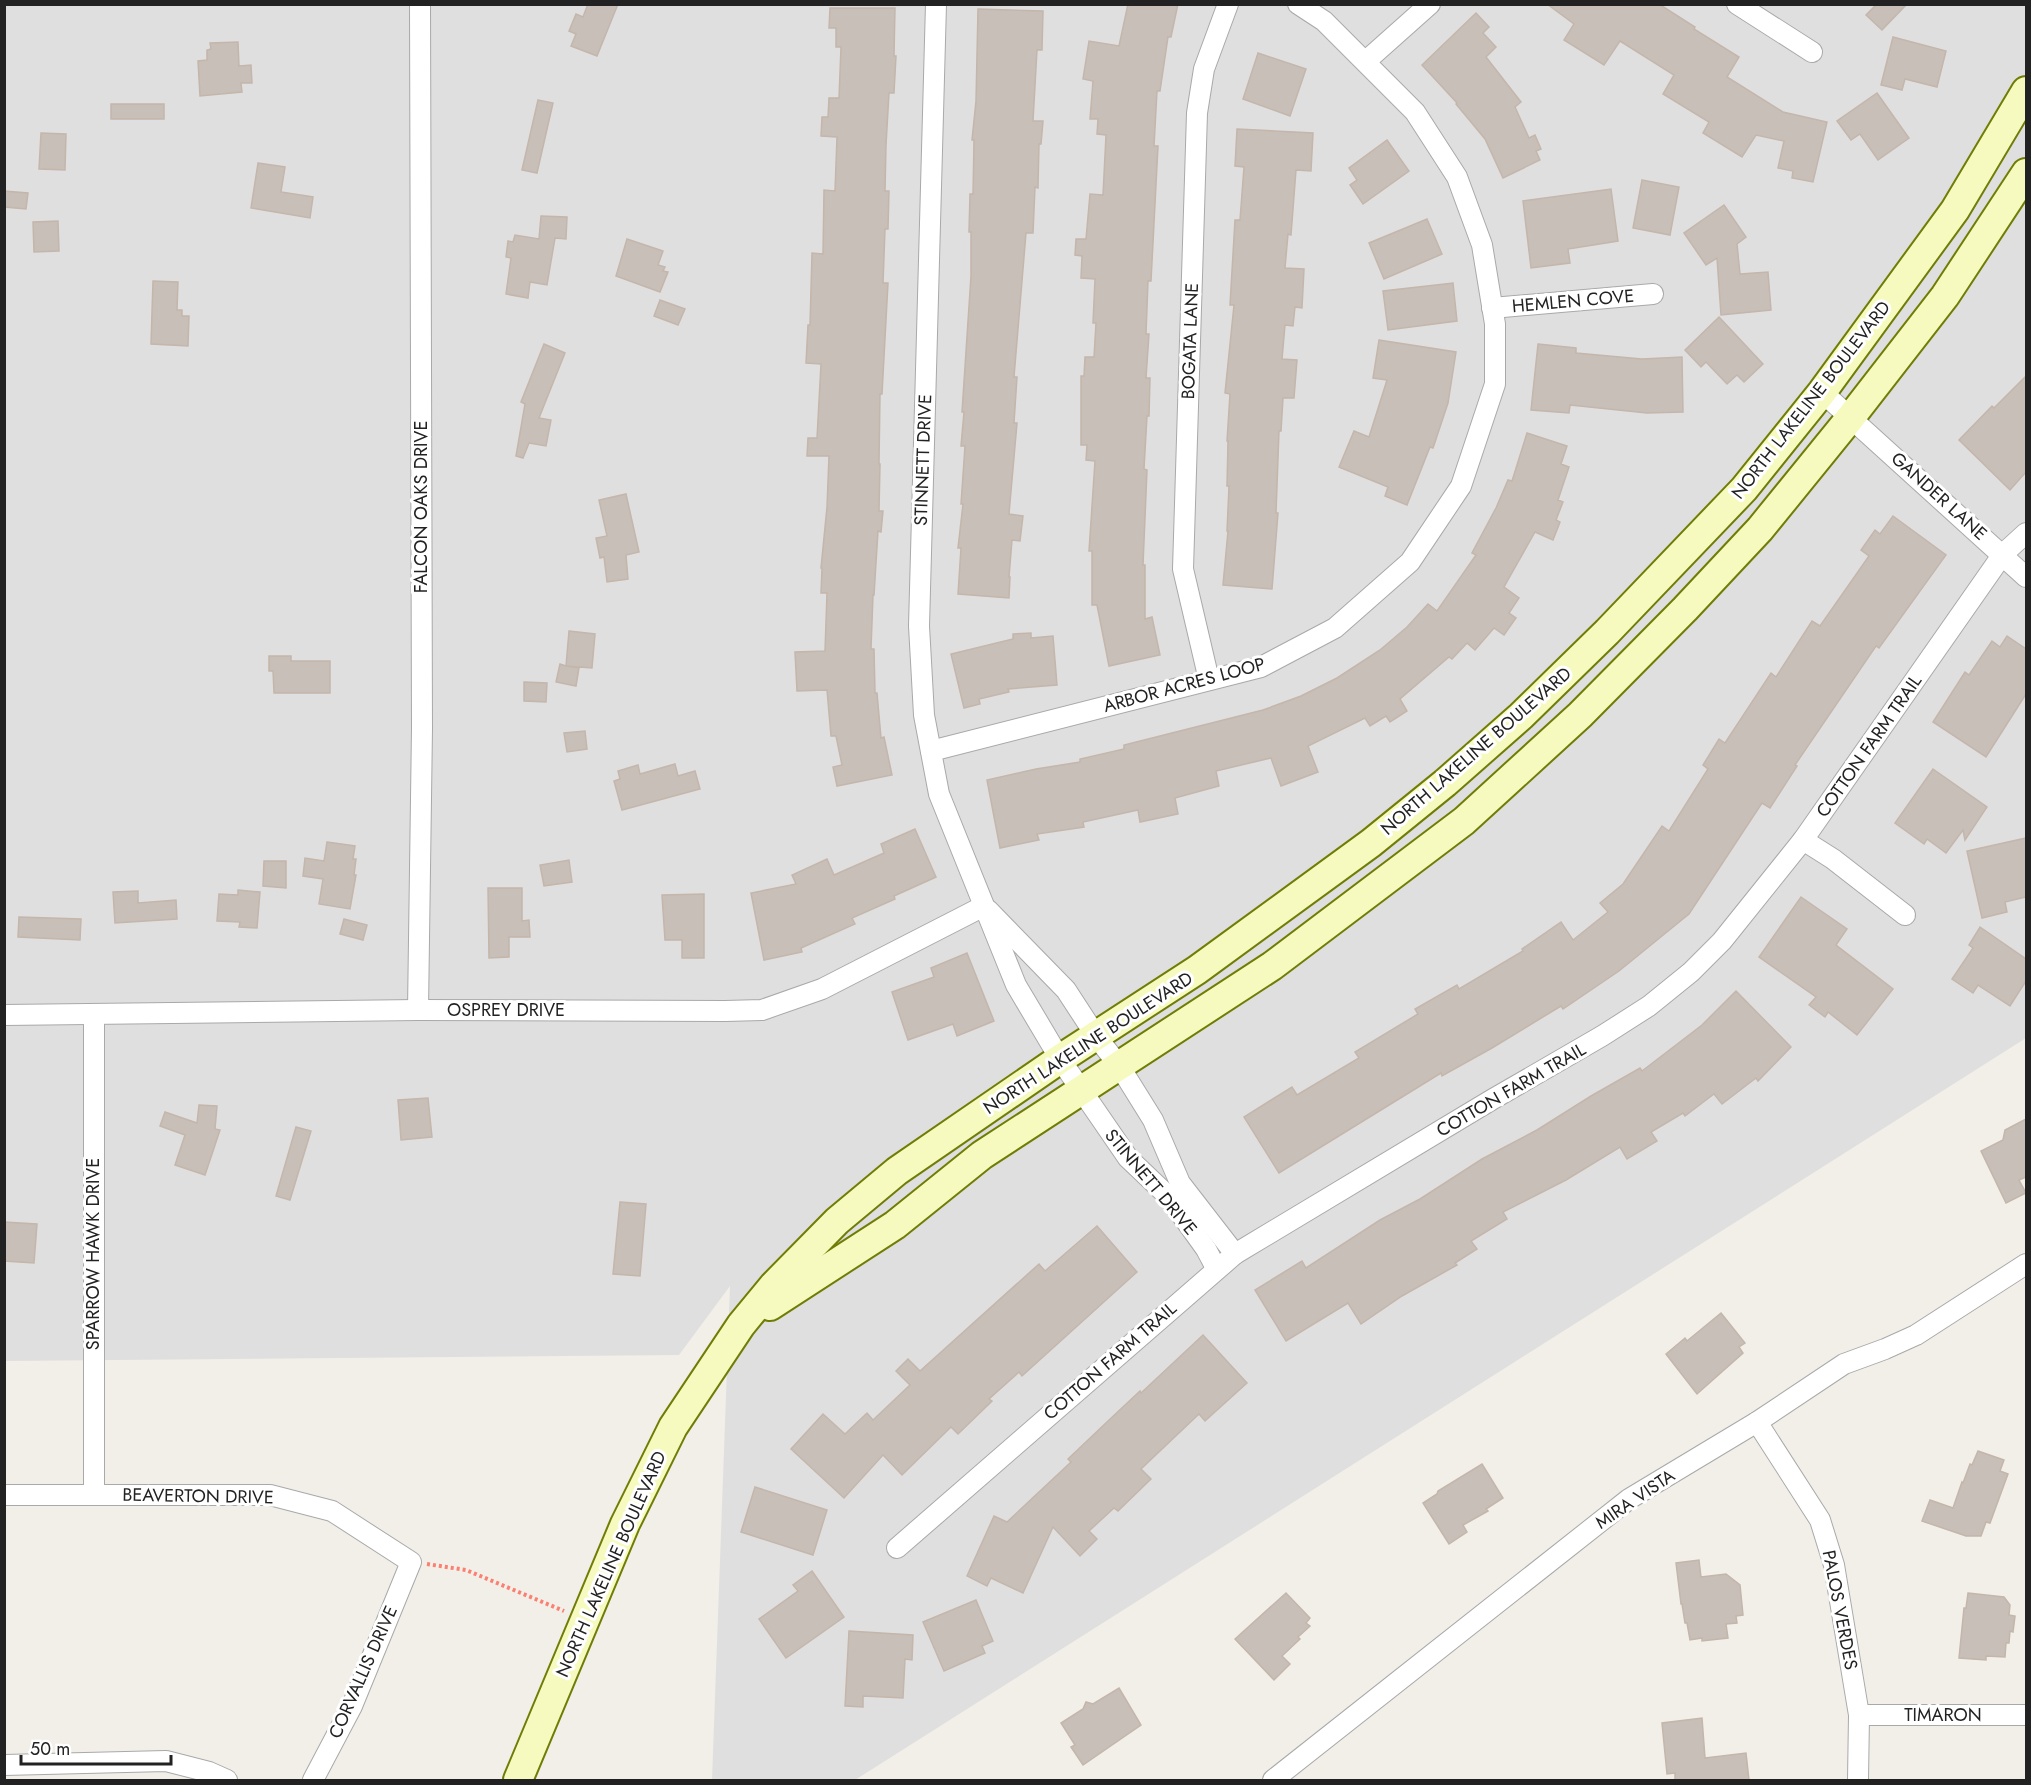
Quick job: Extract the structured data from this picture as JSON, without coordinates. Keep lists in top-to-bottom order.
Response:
{
  "streets": {
    "main road": ["NORTH LAKELINE BOULEVARD"],
    "street": [
      "HEMLEN COVE",
      "BOGATA LANE",
      "STINNETT DRIVE",
      "GANDER LANE",
      "FALCON OAKS DRIVE",
      "ARBOR ACRES LOOP",
      "COTTON FARM TRAIL",
      "OSPREY DRIVE",
      "SPARROW HAWK DRIVE",
      "BEAVERTON DRIVE",
      "MIRA VISTA",
      "PALOS VERDES",
      "CORVALLIS DRIVE",
      "TIMARON"
    ]
  },
  "crossings": [
    ["HEMLEN COVE", "ARBOR ACRES LOOP"],
    ["BOGATA LANE", "ARBOR ACRES LOOP"],
    ["NORTH LAKELINE BOULEVARD", "STINNETT DRIVE"],
    ["NORTH LAKELINE BOULEVARD", "GANDER LANE"],
    ["STINNETT DRIVE", "ARBOR ACRES LOOP"],
    ["STINNETT DRIVE", "COTTON FARM TRAIL"],
    ["STINNETT DRIVE", "OSPREY DRIVE"],
    ["GANDER LANE", "COTTON FARM TRAIL"],
    ["FALCON OAKS DRIVE", "OSPREY DRIVE"],
    ["OSPREY DRIVE", "SPARROW HAWK DRIVE"],
    ["SPARROW HAWK DRIVE", "BEAVERTON DRIVE"],
    ["BEAVERTON DRIVE", "CORVALLIS DRIVE"],
    ["MIRA VISTA", "PALOS VERDES"],
    ["PALOS VERDES", "TIMARON"]
  ],
  "scale_bar": "50 m"
}
